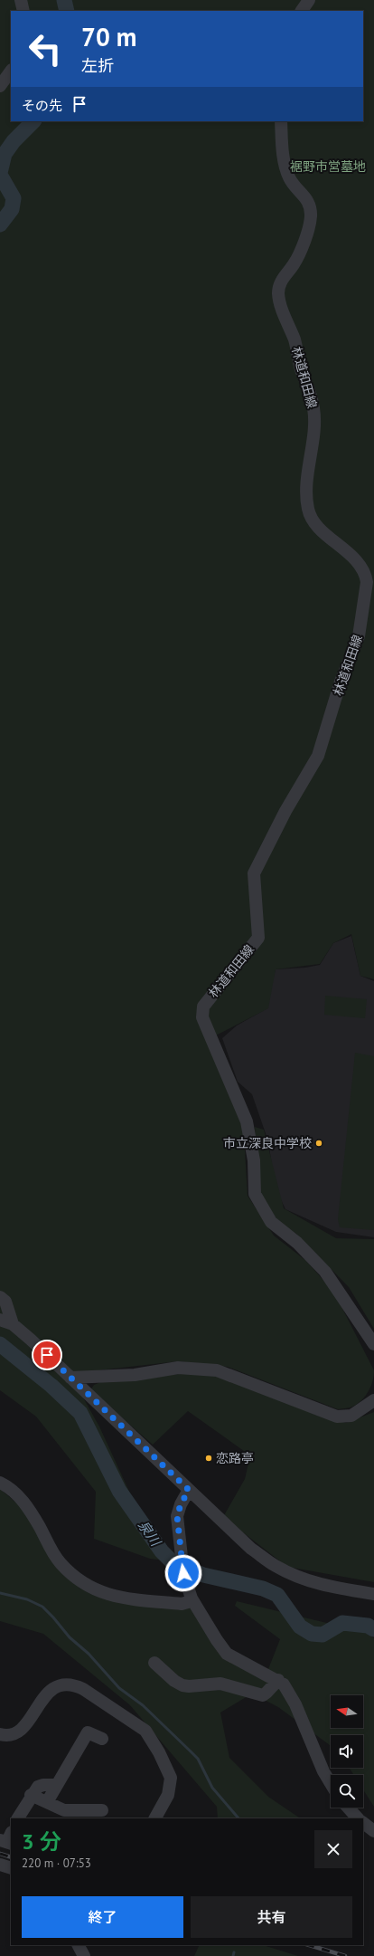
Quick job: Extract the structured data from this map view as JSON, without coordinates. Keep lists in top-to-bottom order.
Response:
{
  "streets": {
    "street": ["林道和田線"]
  },
  "water": ["泉川"],
  "parks": ["裾野市営墓地"],
  "places": ["市立深良中学校", "恋路亭"],
  "north": "left",
  "page": {
    "turn": ["70 m", "左折"],
    "then": "その先",
    "heading": ["3 分", "220 m · 07:53"],
    "buttons": ["終了", "共有"]
  }
}
